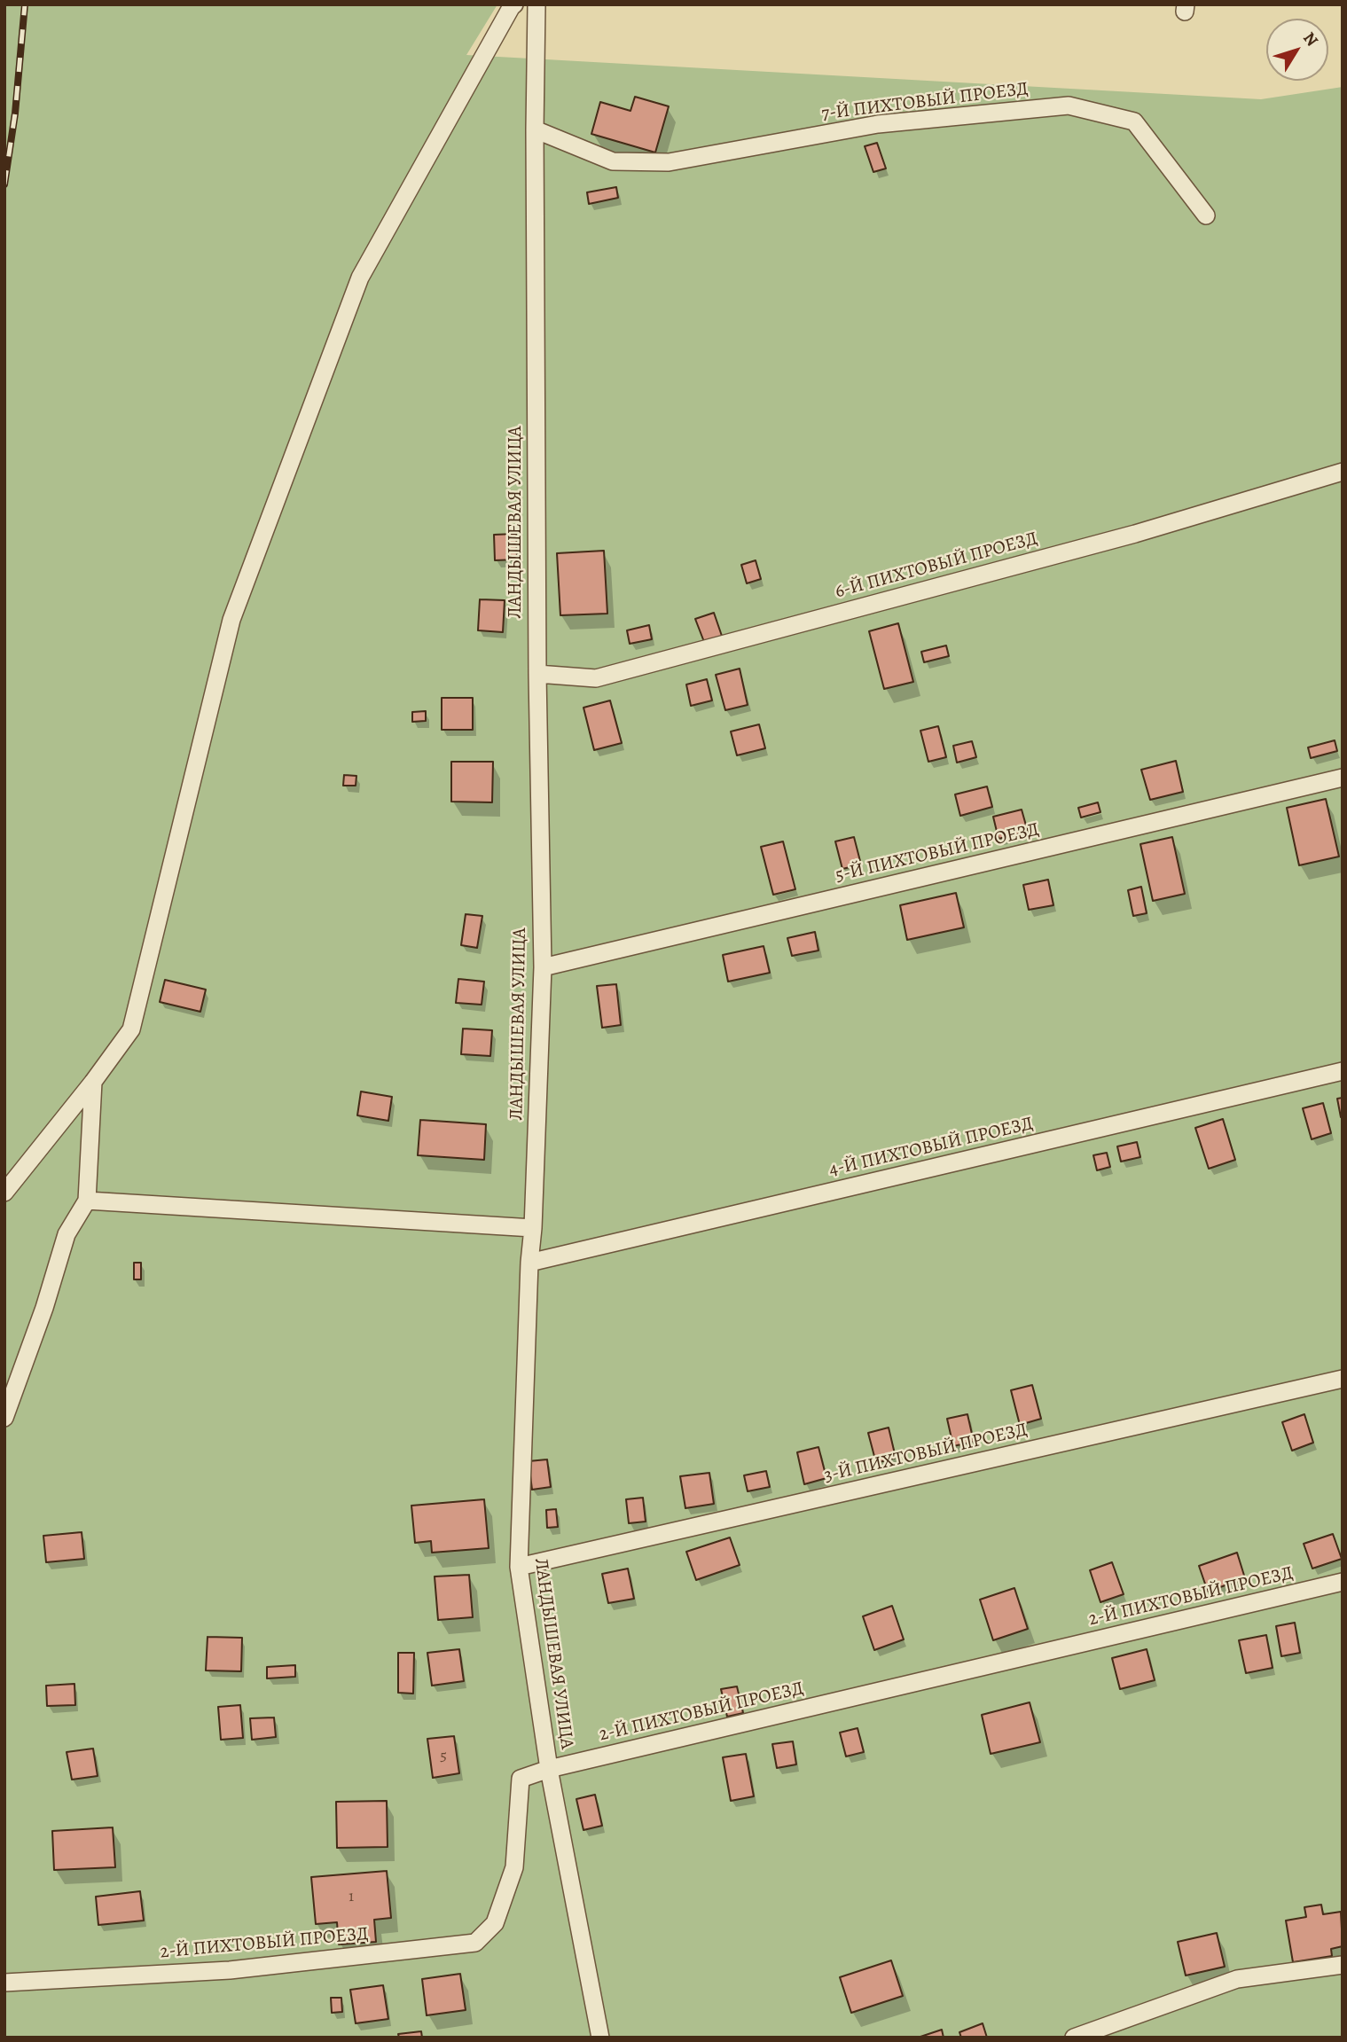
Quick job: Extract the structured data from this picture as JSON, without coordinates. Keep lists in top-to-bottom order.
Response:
{
  "streets": {
    "lane": [
      "7-Й ПИХТОВЫЙ ПРОЕЗД",
      "ЛАНДЫШЕВАЯ УЛИЦА",
      "6-Й ПИХТОВЫЙ ПРОЕЗД",
      "5-Й ПИХТОВЫЙ ПРОЕЗД",
      "4-Й ПИХТОВЫЙ ПРОЕЗД",
      "3-Й ПИХТОВЫЙ ПРОЕЗД",
      "2-Й ПИХТОВЫЙ ПРОЕЗД"
    ]
  },
  "crossings": [
    ["7-Й ПИХТОВЫЙ ПРОЕЗД", "ЛАНДЫШЕВАЯ УЛИЦА"],
    ["ЛАНДЫШЕВАЯ УЛИЦА", "6-Й ПИХТОВЫЙ ПРОЕЗД"],
    ["ЛАНДЫШЕВАЯ УЛИЦА", "5-Й ПИХТОВЫЙ ПРОЕЗД"],
    ["ЛАНДЫШЕВАЯ УЛИЦА", "4-Й ПИХТОВЫЙ ПРОЕЗД"],
    ["ЛАНДЫШЕВАЯ УЛИЦА", "3-Й ПИХТОВЫЙ ПРОЕЗД"],
    ["ЛАНДЫШЕВАЯ УЛИЦА", "2-Й ПИХТОВЫЙ ПРОЕЗД"]
  ],
  "house_numbers": ["5", "1"],
  "north": "top right"
}
